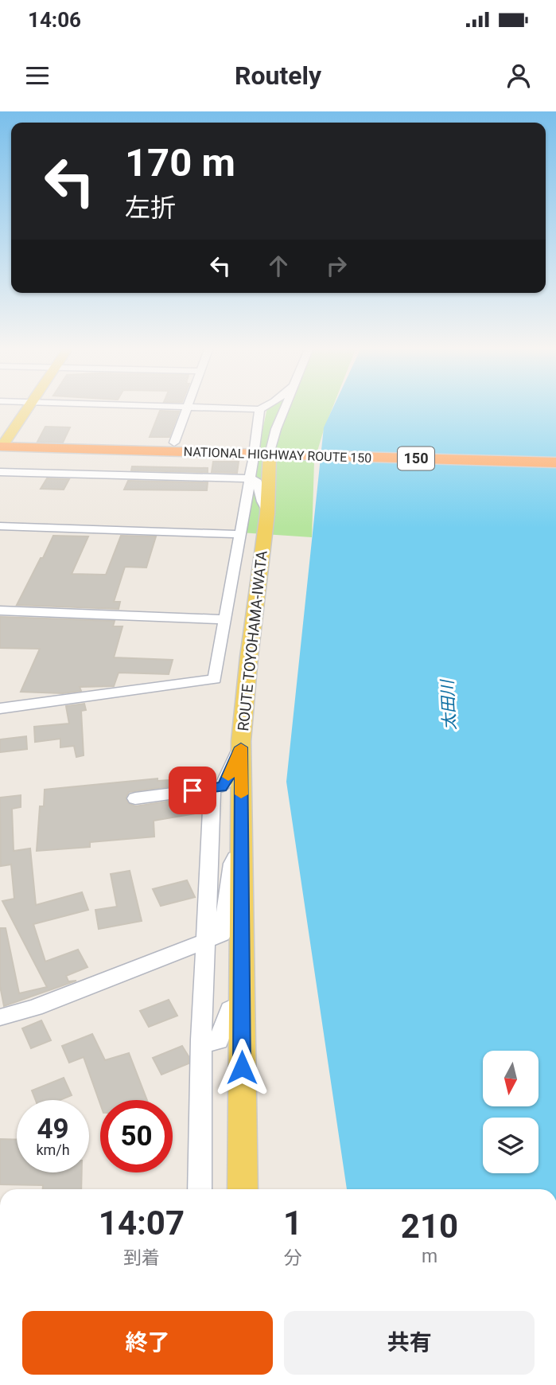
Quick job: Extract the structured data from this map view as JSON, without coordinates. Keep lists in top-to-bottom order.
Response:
{
  "streets": {
    "highway": ["NATIONAL HIGHWAY ROUTE 150", "150"],
    "main road": ["ROUTE TOYOHAMA-IWATA"]
  },
  "crossings": [
    ["NATIONAL HIGHWAY ROUTE 150", "ROUTE TOYOHAMA-IWATA"]
  ],
  "water": ["太田川"],
  "north": "bottom",
  "page": {
    "status": "14:06",
    "header": "Routely",
    "turn": ["170 m", "左折"],
    "speed": "49 km/h",
    "limit": "50",
    "eta": [
      "14:07",
      "到着",
      "1",
      "分",
      "210",
      "m"
    ],
    "buttons": ["終了", "共有"]
  }
}
